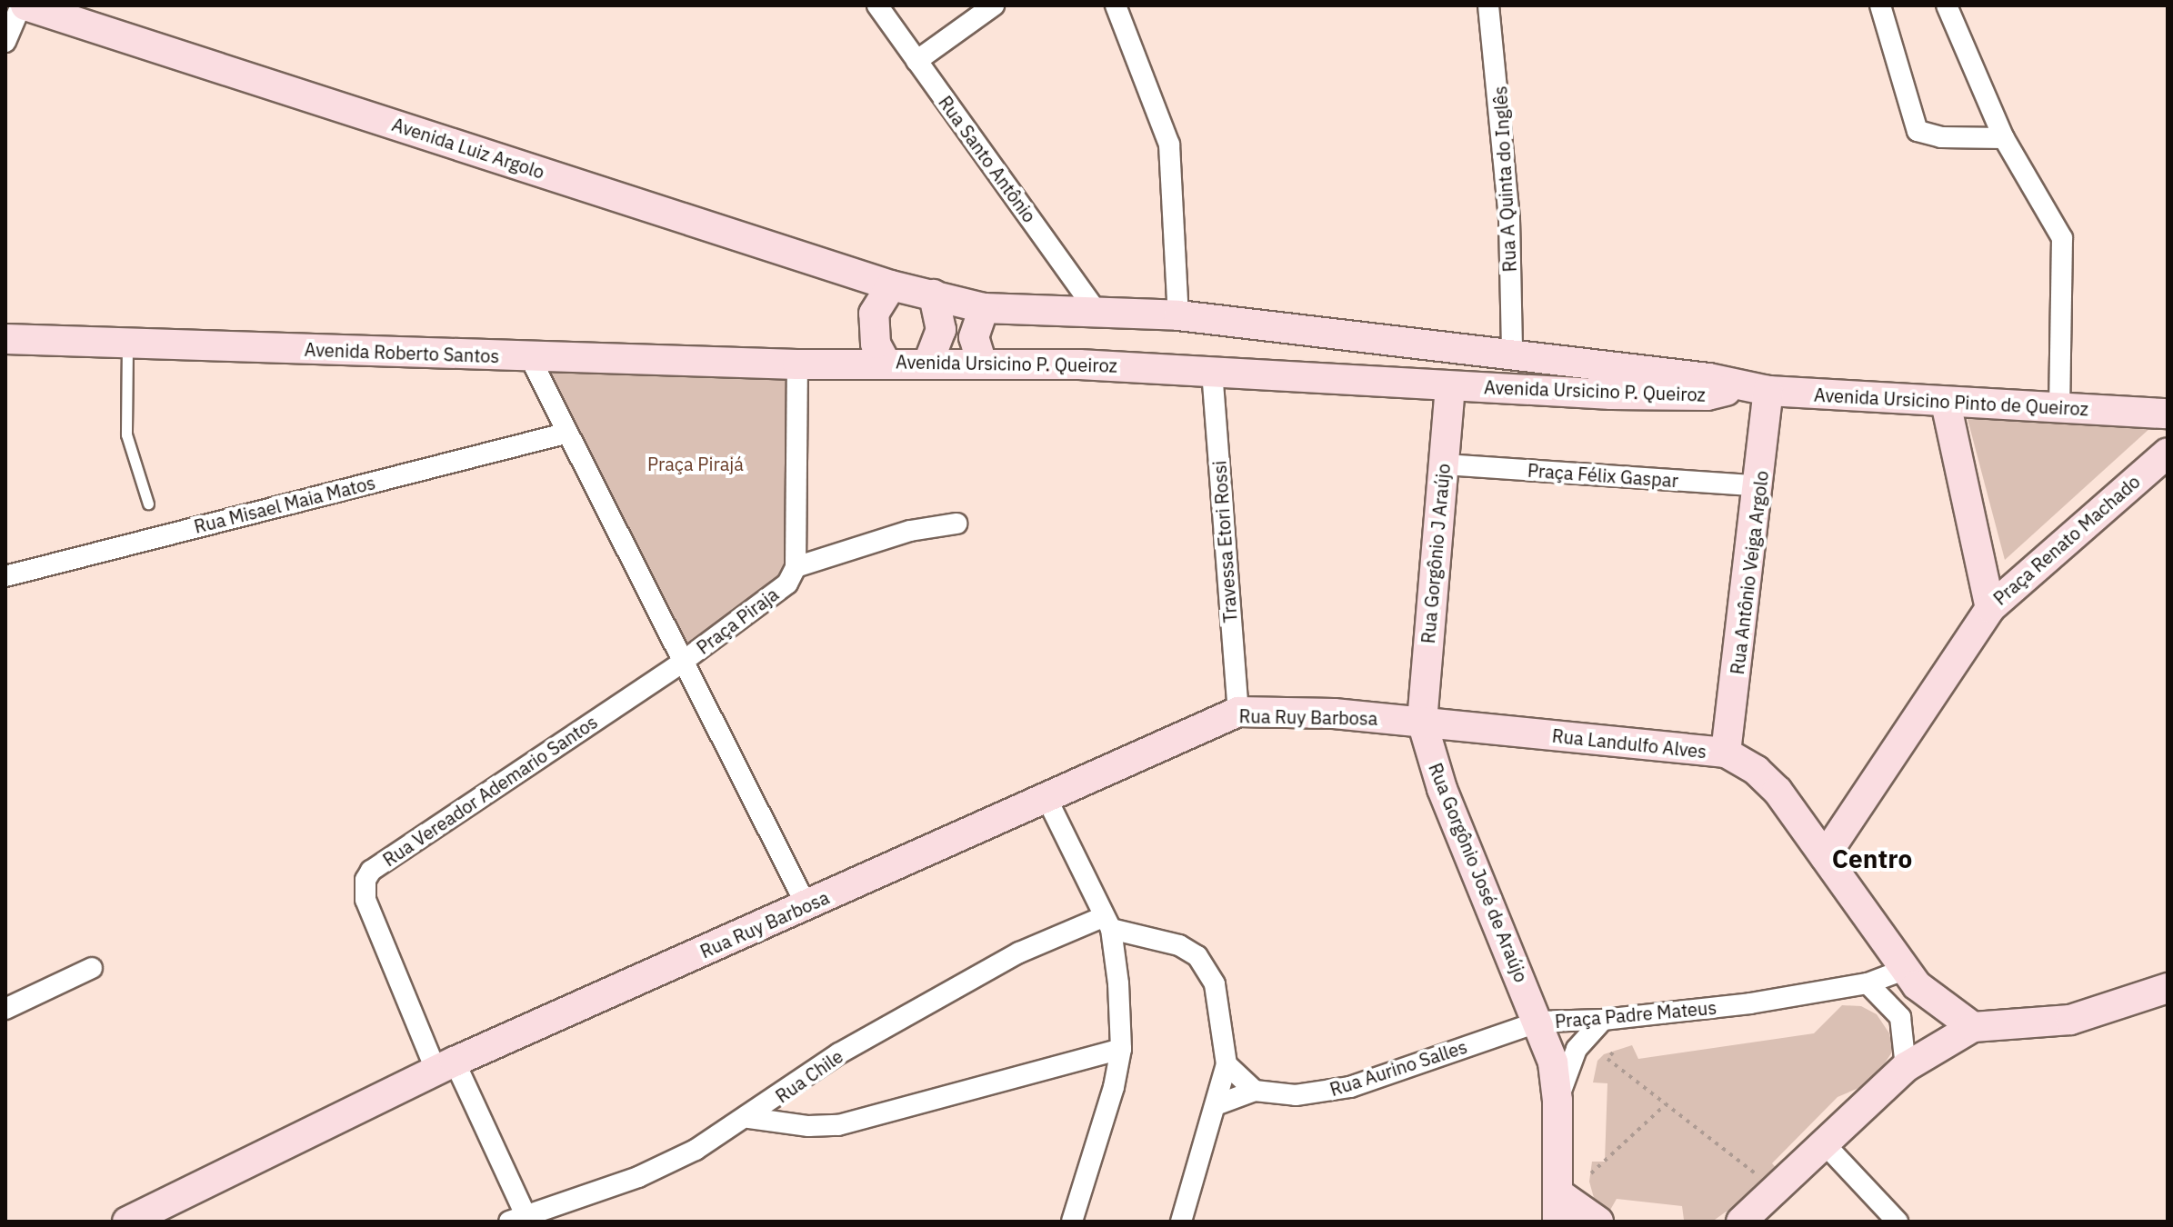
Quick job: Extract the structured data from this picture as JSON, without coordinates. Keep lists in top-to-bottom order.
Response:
{
  "streets": {
    "street": [
      "Avenida Luiz Argolo",
      "Rua Santo Antônio",
      "Rua A Quinta do Inglês",
      "Avenida Roberto Santos",
      "Avenida Ursicino P. Queiroz",
      "Avenida Ursicino Pinto de Queiroz",
      "Praça Félix Gaspar",
      "Rua Misael Maia Matos",
      "Praça Renato Machado",
      "Travessa Etori Rossi",
      "Rua Gorgônio J Araújo",
      "Rua Antônio Veiga Argolo",
      "Praça Piraja",
      "Rua Ruy Barbosa",
      "Rua Landulfo Alves",
      "Rua Vereador Ademario Santos",
      "Rua Gorgônio José de Araújo",
      "Praça Padre Mateus",
      "Rua Aurino Salles",
      "Rua Chile"
    ]
  },
  "crossings": [
    ["Avenida Luiz Argolo", "Avenida Ursicino P. Queiroz"],
    ["Rua Santo Antônio", "Avenida Ursicino P. Queiroz"],
    ["Rua A Quinta do Inglês", "Avenida Ursicino P. Queiroz"],
    ["Avenida Roberto Santos", "Avenida Ursicino P. Queiroz"],
    ["Avenida Roberto Santos", "Praça Piraja"],
    ["Avenida Ursicino P. Queiroz", "Avenida Ursicino Pinto de Queiroz"],
    ["Avenida Ursicino P. Queiroz", "Travessa Etori Rossi"],
    ["Avenida Ursicino P. Queiroz", "Rua Gorgônio J Araújo"],
    ["Avenida Ursicino Pinto de Queiroz", "Praça Renato Machado"],
    ["Avenida Ursicino Pinto de Queiroz", "Rua Antônio Veiga Argolo"],
    ["Praça Félix Gaspar", "Rua Gorgônio J Araújo"],
    ["Praça Félix Gaspar", "Rua Antônio Veiga Argolo"],
    ["Rua Misael Maia Matos", "Praça Piraja"],
    ["Travessa Etori Rossi", "Rua Ruy Barbosa"],
    ["Rua Gorgônio J Araújo", "Rua Ruy Barbosa"],
    ["Rua Gorgônio J Araújo", "Rua Landulfo Alves"],
    ["Rua Gorgônio J Araújo", "Rua Gorgônio José de Araújo"],
    ["Rua Antônio Veiga Argolo", "Rua Landulfo Alves"],
    ["Praça Piraja", "Rua Vereador Ademario Santos"],
    ["Rua Ruy Barbosa", "Rua Landulfo Alves"],
    ["Rua Ruy Barbosa", "Rua Vereador Ademario Santos"],
    ["Rua Ruy Barbosa", "Rua Gorgônio José de Araújo"],
    ["Rua Landulfo Alves", "Rua Gorgônio José de Araújo"],
    ["Rua Landulfo Alves", "Praça Padre Mateus"],
    ["Rua Vereador Ademario Santos", "Rua Chile"],
    ["Rua Gorgônio José de Araújo", "Praça Padre Mateus"],
    ["Rua Gorgônio José de Araújo", "Rua Aurino Salles"],
    ["Praça Padre Mateus", "Rua Aurino Salles"]
  ],
  "districts": ["Centro"],
  "parks": ["Praça Pirajá"]
}
